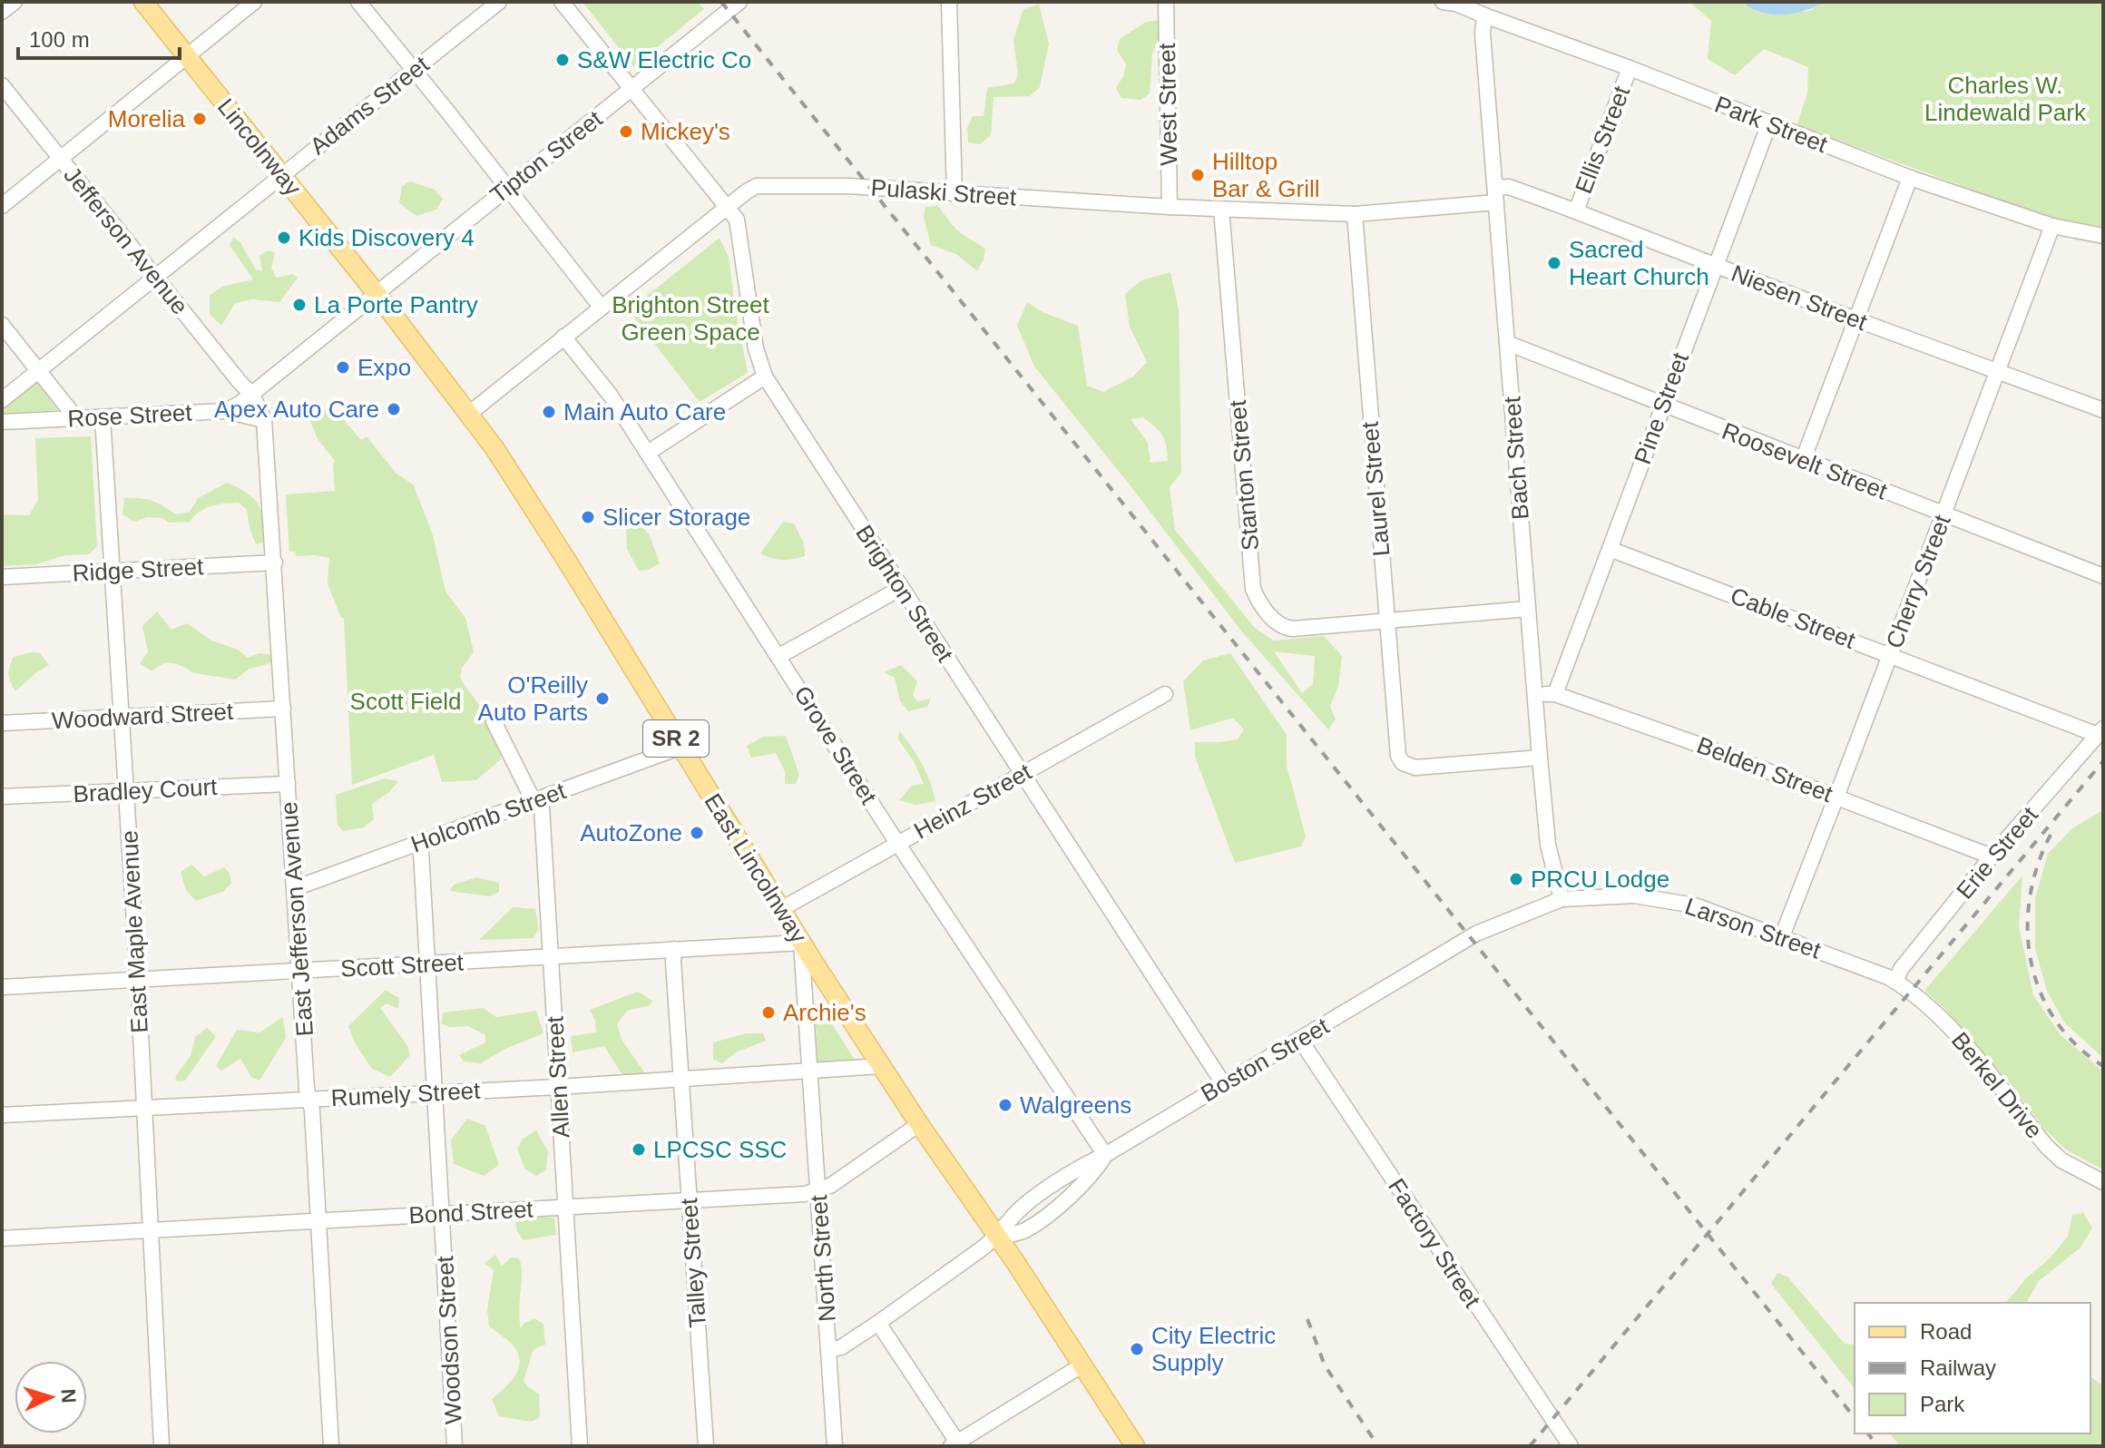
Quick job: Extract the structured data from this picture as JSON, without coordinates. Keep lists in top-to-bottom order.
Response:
{
  "streets": {
    "main road": ["Lincolnway", "SR 2", "East Lincolnway"],
    "street": [
      "West Street",
      "Adams Street",
      "Park Street",
      "Ellis Street",
      "Tipton Street",
      "Pulaski Street",
      "Jefferson Avenue",
      "Niesen Street",
      "Pine Street",
      "Rose Street",
      "Bach Street",
      "Roosevelt Street",
      "Stanton Street",
      "Laurel Street",
      "Ridge Street",
      "Cherry Street",
      "Brighton Street",
      "Cable Street",
      "Woodward Street",
      "Grove Street",
      "Belden Street",
      "Bradley Court",
      "Heinz Street",
      "Holcomb Street",
      "Erie Street",
      "East Jefferson Avenue",
      "Larson Street",
      "East Maple Avenue",
      "Scott Street",
      "Boston Street",
      "Allen Street",
      "Berkel Drive",
      "Rumely Street",
      "Bond Street",
      "Factory Street",
      "North Street",
      "Talley Street",
      "Woodson Street"
    ]
  },
  "crossings": [
    ["West Street", "Pulaski Street"],
    ["Adams Street", "Lincolnway"],
    ["Adams Street", "Jefferson Avenue"],
    ["Park Street", "Ellis Street"],
    ["Park Street", "Pine Street"],
    ["Park Street", "Bach Street"],
    ["Park Street", "Cherry Street"],
    ["Ellis Street", "Niesen Street"],
    ["Lincolnway", "Tipton Street"],
    ["Lincolnway", "East Lincolnway"],
    ["Tipton Street", "Jefferson Avenue"],
    ["Tipton Street", "Rose Street"],
    ["Tipton Street", "Brighton Street"],
    ["Tipton Street", "East Lincolnway"],
    ["Tipton Street", "East Jefferson Avenue"],
    ["Pulaski Street", "Niesen Street"],
    ["Pulaski Street", "Bach Street"],
    ["Pulaski Street", "Stanton Street"],
    ["Pulaski Street", "Laurel Street"],
    ["Pulaski Street", "Brighton Street"],
    ["Pulaski Street", "Grove Street"],
    ["Pulaski Street", "East Lincolnway"],
    ["Jefferson Avenue", "Rose Street"],
    ["Jefferson Avenue", "East Jefferson Avenue"],
    ["Niesen Street", "Pine Street"],
    ["Niesen Street", "Bach Street"],
    ["Niesen Street", "Cherry Street"],
    ["Pine Street", "Roosevelt Street"],
    ["Pine Street", "Cable Street"],
    ["Pine Street", "Belden Street"],
    ["Rose Street", "East Jefferson Avenue"],
    ["Rose Street", "East Maple Avenue"],
    ["Bach Street", "Roosevelt Street"],
    ["Bach Street", "Laurel Street"],
    ["Bach Street", "Belden Street"],
    ["Bach Street", "Larson Street"],
    ["Bach Street", "Boston Street"],
    ["Roosevelt Street", "Cherry Street"],
    ["Stanton Street", "Laurel Street"],
    ["Ridge Street", "East Jefferson Avenue"],
    ["Ridge Street", "East Maple Avenue"],
    ["Cherry Street", "Cable Street"],
    ["Cherry Street", "Belden Street"],
    ["Cherry Street", "Larson Street"],
    ["Brighton Street", "Heinz Street"],
    ["Brighton Street", "Boston Street"],
    ["Cable Street", "Erie Street"],
    ["Woodward Street", "East Jefferson Avenue"],
    ["Woodward Street", "East Maple Avenue"],
    ["Grove Street", "Heinz Street"],
    ["Grove Street", "Boston Street"],
    ["Belden Street", "Erie Street"],
    ["Bradley Court", "East Jefferson Avenue"],
    ["Bradley Court", "East Maple Avenue"],
    ["Heinz Street", "East Lincolnway"],
    ["Holcomb Street", "East Lincolnway"],
    ["Holcomb Street", "East Jefferson Avenue"],
    ["Holcomb Street", "Allen Street"],
    ["Holcomb Street", "Woodson Street"],
    ["Erie Street", "Larson Street"],
    ["Erie Street", "Berkel Drive"],
    ["East Lincolnway", "Scott Street"],
    ["East Lincolnway", "Boston Street"],
    ["East Lincolnway", "Bond Street"],
    ["East Lincolnway", "North Street"],
    ["East Jefferson Avenue", "Scott Street"],
    ["East Jefferson Avenue", "Rumely Street"],
    ["East Jefferson Avenue", "Bond Street"],
    ["Larson Street", "Boston Street"],
    ["Larson Street", "Berkel Drive"],
    ["East Maple Avenue", "Scott Street"],
    ["East Maple Avenue", "Rumely Street"],
    ["East Maple Avenue", "Bond Street"],
    ["Scott Street", "Allen Street"],
    ["Scott Street", "North Street"],
    ["Scott Street", "Talley Street"],
    ["Scott Street", "Woodson Street"],
    ["Boston Street", "Factory Street"],
    ["Boston Street", "North Street"],
    ["Allen Street", "Rumely Street"],
    ["Allen Street", "Bond Street"],
    ["Rumely Street", "North Street"],
    ["Rumely Street", "Talley Street"],
    ["Rumely Street", "Woodson Street"],
    ["Bond Street", "North Street"],
    ["Bond Street", "Talley Street"],
    ["Bond Street", "Woodson Street"]
  ],
  "parks": ["Charles W. Lindewald Park", "Brighton Street Green Space", "Scott Field"],
  "places": [
    "S&W Electric Co",
    "Morelia",
    "Mickey's",
    "Hilltop Bar & Grill",
    "Kids Discovery 4",
    "Sacred Heart Church",
    "La Porte Pantry",
    "Expo",
    "Apex Auto Care",
    "Main Auto Care",
    "Slicer Storage",
    "O'Reilly Auto Parts",
    "AutoZone",
    "PRCU Lodge",
    "Archie's",
    "Walgreens",
    "LPCSC SSC",
    "City Electric Supply"
  ],
  "legend": ["Road", "Railway", "Park"],
  "scale_bar": "100 m",
  "north": "right"
}
